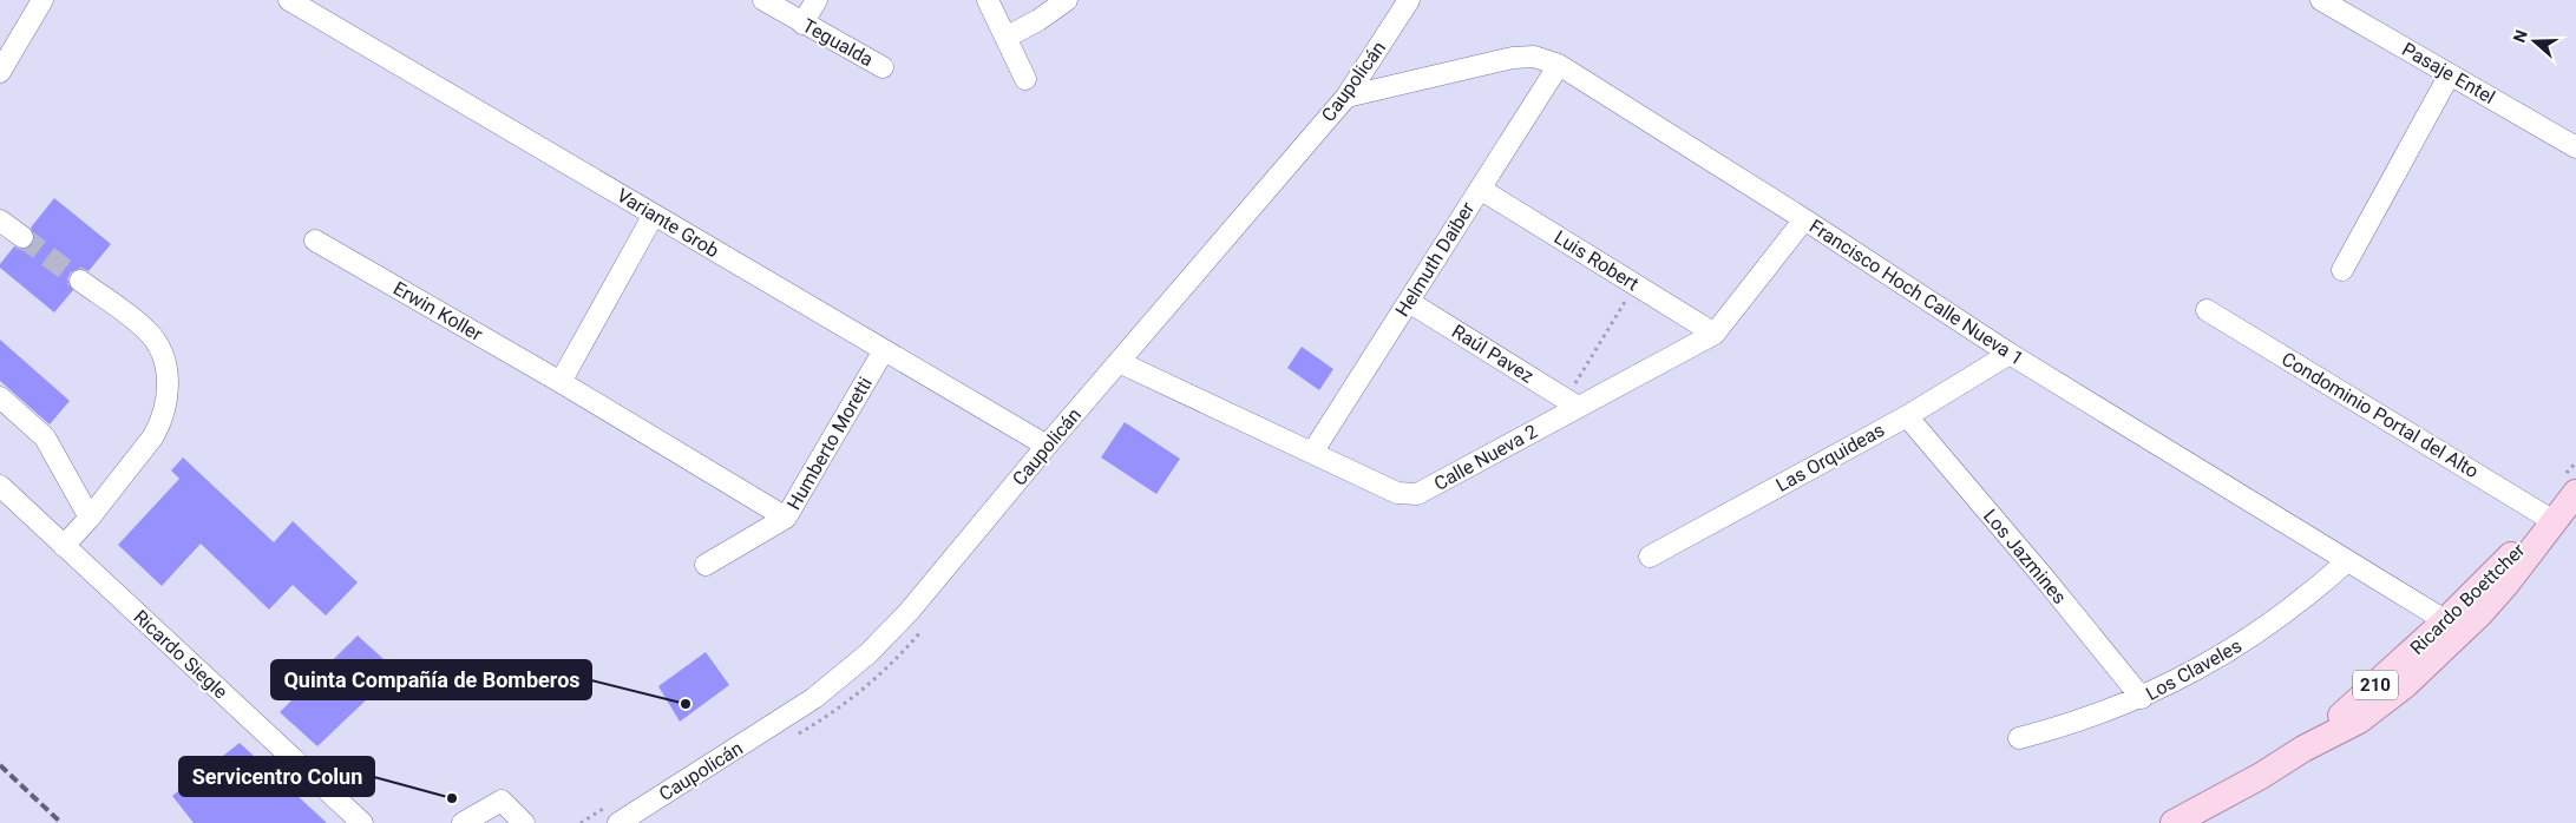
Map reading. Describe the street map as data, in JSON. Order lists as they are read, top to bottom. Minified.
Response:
{"streets":{"main road":["Ricardo Boettcher","210"],"street":["Tegualda","Pasaje Entel","Caupolicán","Variante Grob","Helmuth Daiber","Luis Robert","Francisco Hoch Calle Nueva 1","Erwin Koller","Raúl Pavez","Condominio Portal del Alto","Humberto Moretti","Calle Nueva 2","Las Orquideas","Los Jazmines","Ricardo Siegle","Los Claveles"]},"crossings":[["Caupolicán","Variante Grob"],["Caupolicán","Francisco Hoch Calle Nueva 1"],["Caupolicán","Calle Nueva 2"],["Variante Grob","Humberto Moretti"],["Helmuth Daiber","Luis Robert"],["Helmuth Daiber","Francisco Hoch Calle Nueva 1"],["Helmuth Daiber","Raúl Pavez"],["Helmuth Daiber","Calle Nueva 2"],["Luis Robert","Calle Nueva 2"],["Francisco Hoch Calle Nueva 1","Calle Nueva 2"],["Francisco Hoch Calle Nueva 1","Las Orquideas"],["Francisco Hoch Calle Nueva 1","Ricardo Boettcher"],["Francisco Hoch Calle Nueva 1","Los Claveles"],["Erwin Koller","Humberto Moretti"],["Raúl Pavez","Calle Nueva 2"],["Condominio Portal del Alto","Ricardo Boettcher"],["Las Orquideas","Los Jazmines"],["Los Jazmines","Los Claveles"]],"places":["Quinta Compañía de Bomberos","Servicentro Colun"],"north":"left"}
